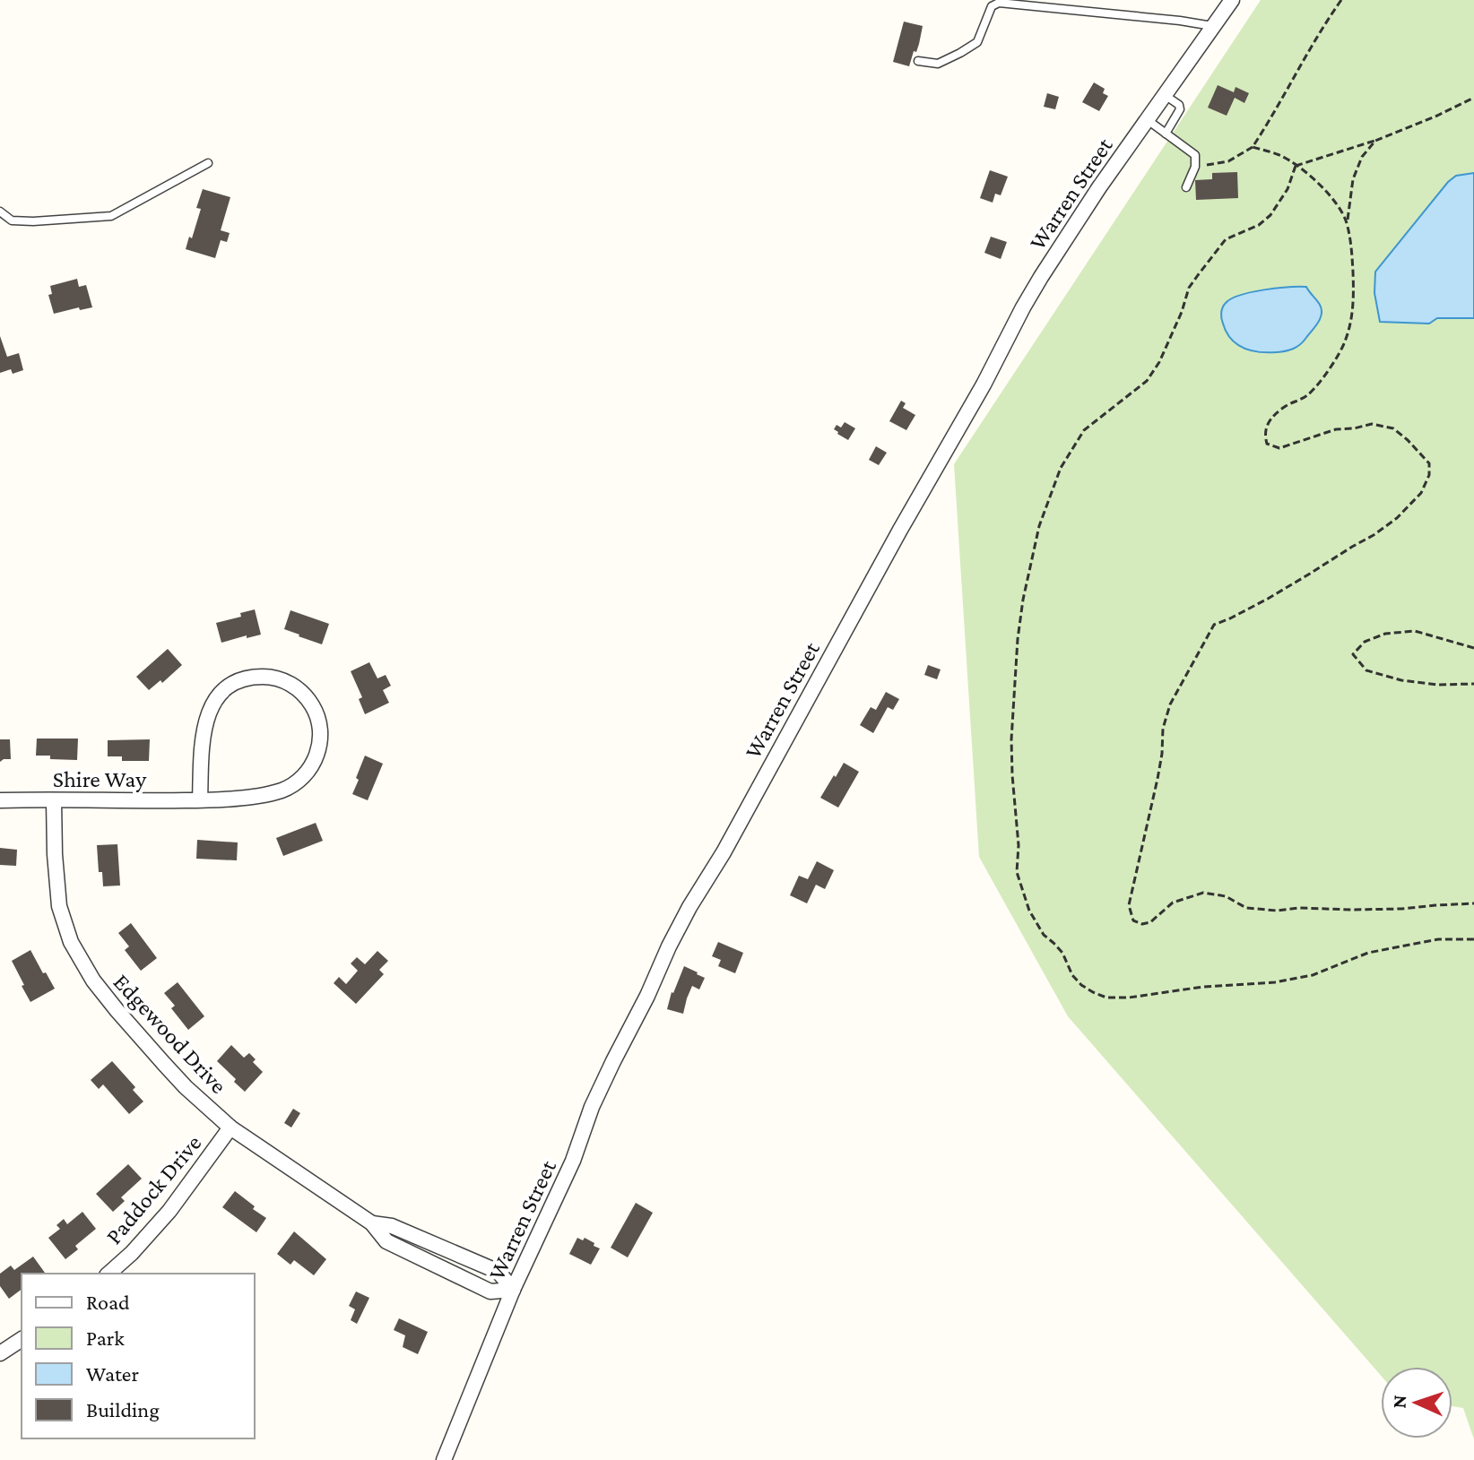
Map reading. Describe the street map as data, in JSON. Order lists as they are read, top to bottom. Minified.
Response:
{"streets":{"street":["Warren Street","Shire Way","Edgewood Drive","Paddock Drive"]},"crossings":[["Warren Street","Edgewood Drive"],["Shire Way","Edgewood Drive"],["Edgewood Drive","Paddock Drive"]],"legend":["Road","Park","Water","Building"],"north":"left"}
